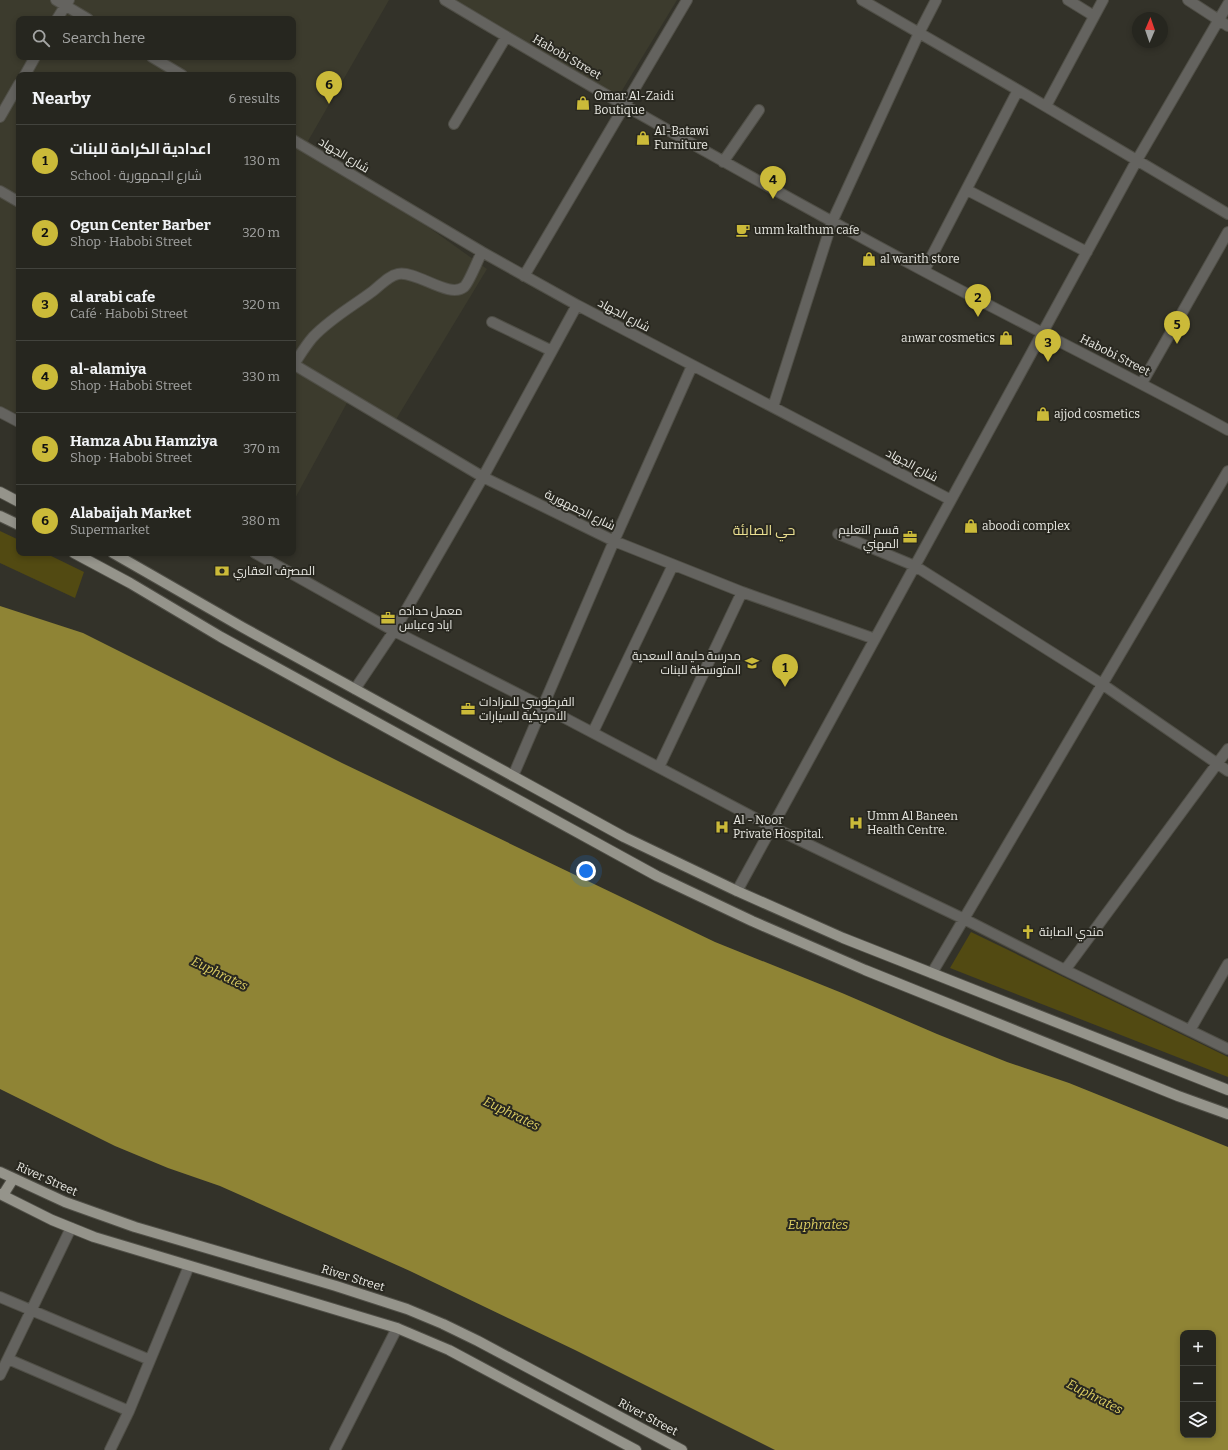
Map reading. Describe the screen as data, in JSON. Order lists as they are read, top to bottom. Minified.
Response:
{"streets":{"main road":["River Street"],"street":["Habobi Street","شارع الجهاد","شارع الجمهورية"]},"districts":["حي الصابئة"],"water":["Euphrates"],"places":{"shop":["Omar Al-Zaidi Boutique","Al-Batawi Furniture","al warith store","anwar cosmetics","ajjod cosmetics","aboodi complex"],"cafe":["umm kalthum cafe"],"office":["قسم التعليم المهني","معمل حداده اياد وعباس","الفرطوسي للمزادات الامريكية للسيارات"],"bank":["المصرف العقاري"],"school or university":["مدرسة حليمة السعدية المتوسطة للبنات"],"hospital":["Umm Al Baneen Health Centre.","Al - Noor Private Hospital."],"church":["مندي الصابئة"]},"north":"top","page":{"search":"Search here","pins":["6","4","2","5","3","1"],"heading":["Nearby","6 results"],"list":[{"mark":"1","name":"اعدادية الكرامة للبنات","note":"School · شارع الجمهورية","value":"130 m"},{"mark":"2","name":"Ogun Center Barber","note":"Shop · Habobi Street","value":"320 m"},{"mark":"3","name":"al arabi cafe","note":"Café · Habobi Street","value":"320 m"},{"mark":"4","name":"al-alamiya","note":"Shop · Habobi Street","value":"330 m"},{"mark":"5","name":"Hamza Abu Hamziya","note":"Shop · Habobi Street","value":"370 m"},{"mark":"6","name":"Alabaijah Market","note":"Supermarket","value":"380 m"}],"map_buttons":["+","−"]}}
